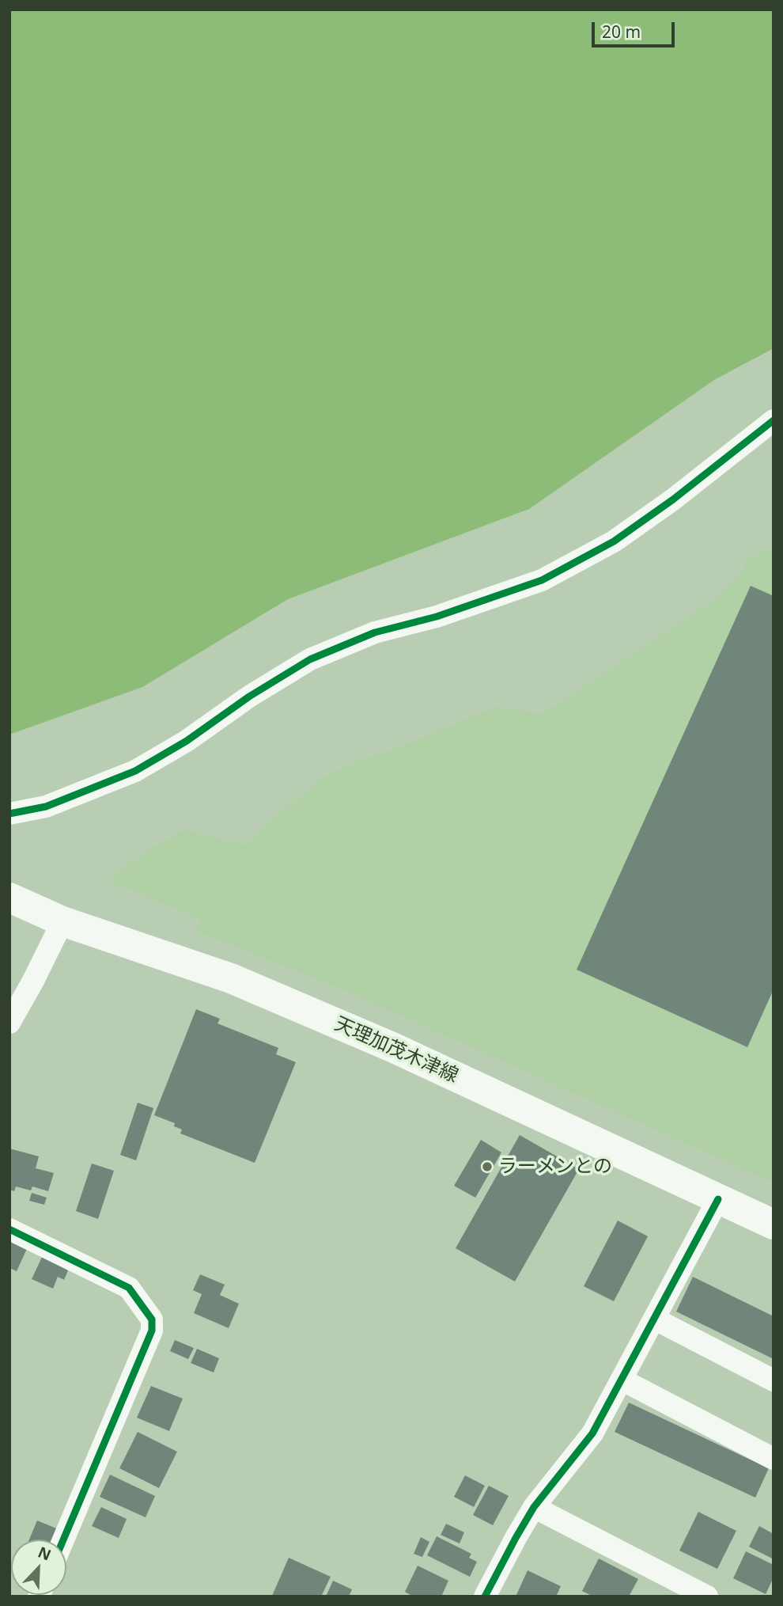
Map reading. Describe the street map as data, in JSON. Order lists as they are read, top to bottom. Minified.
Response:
{"streets":{"main road":["天理加茂木津線"]},"places":["ラーメンとの"],"scale_bar":"20 m","north":"top right"}
